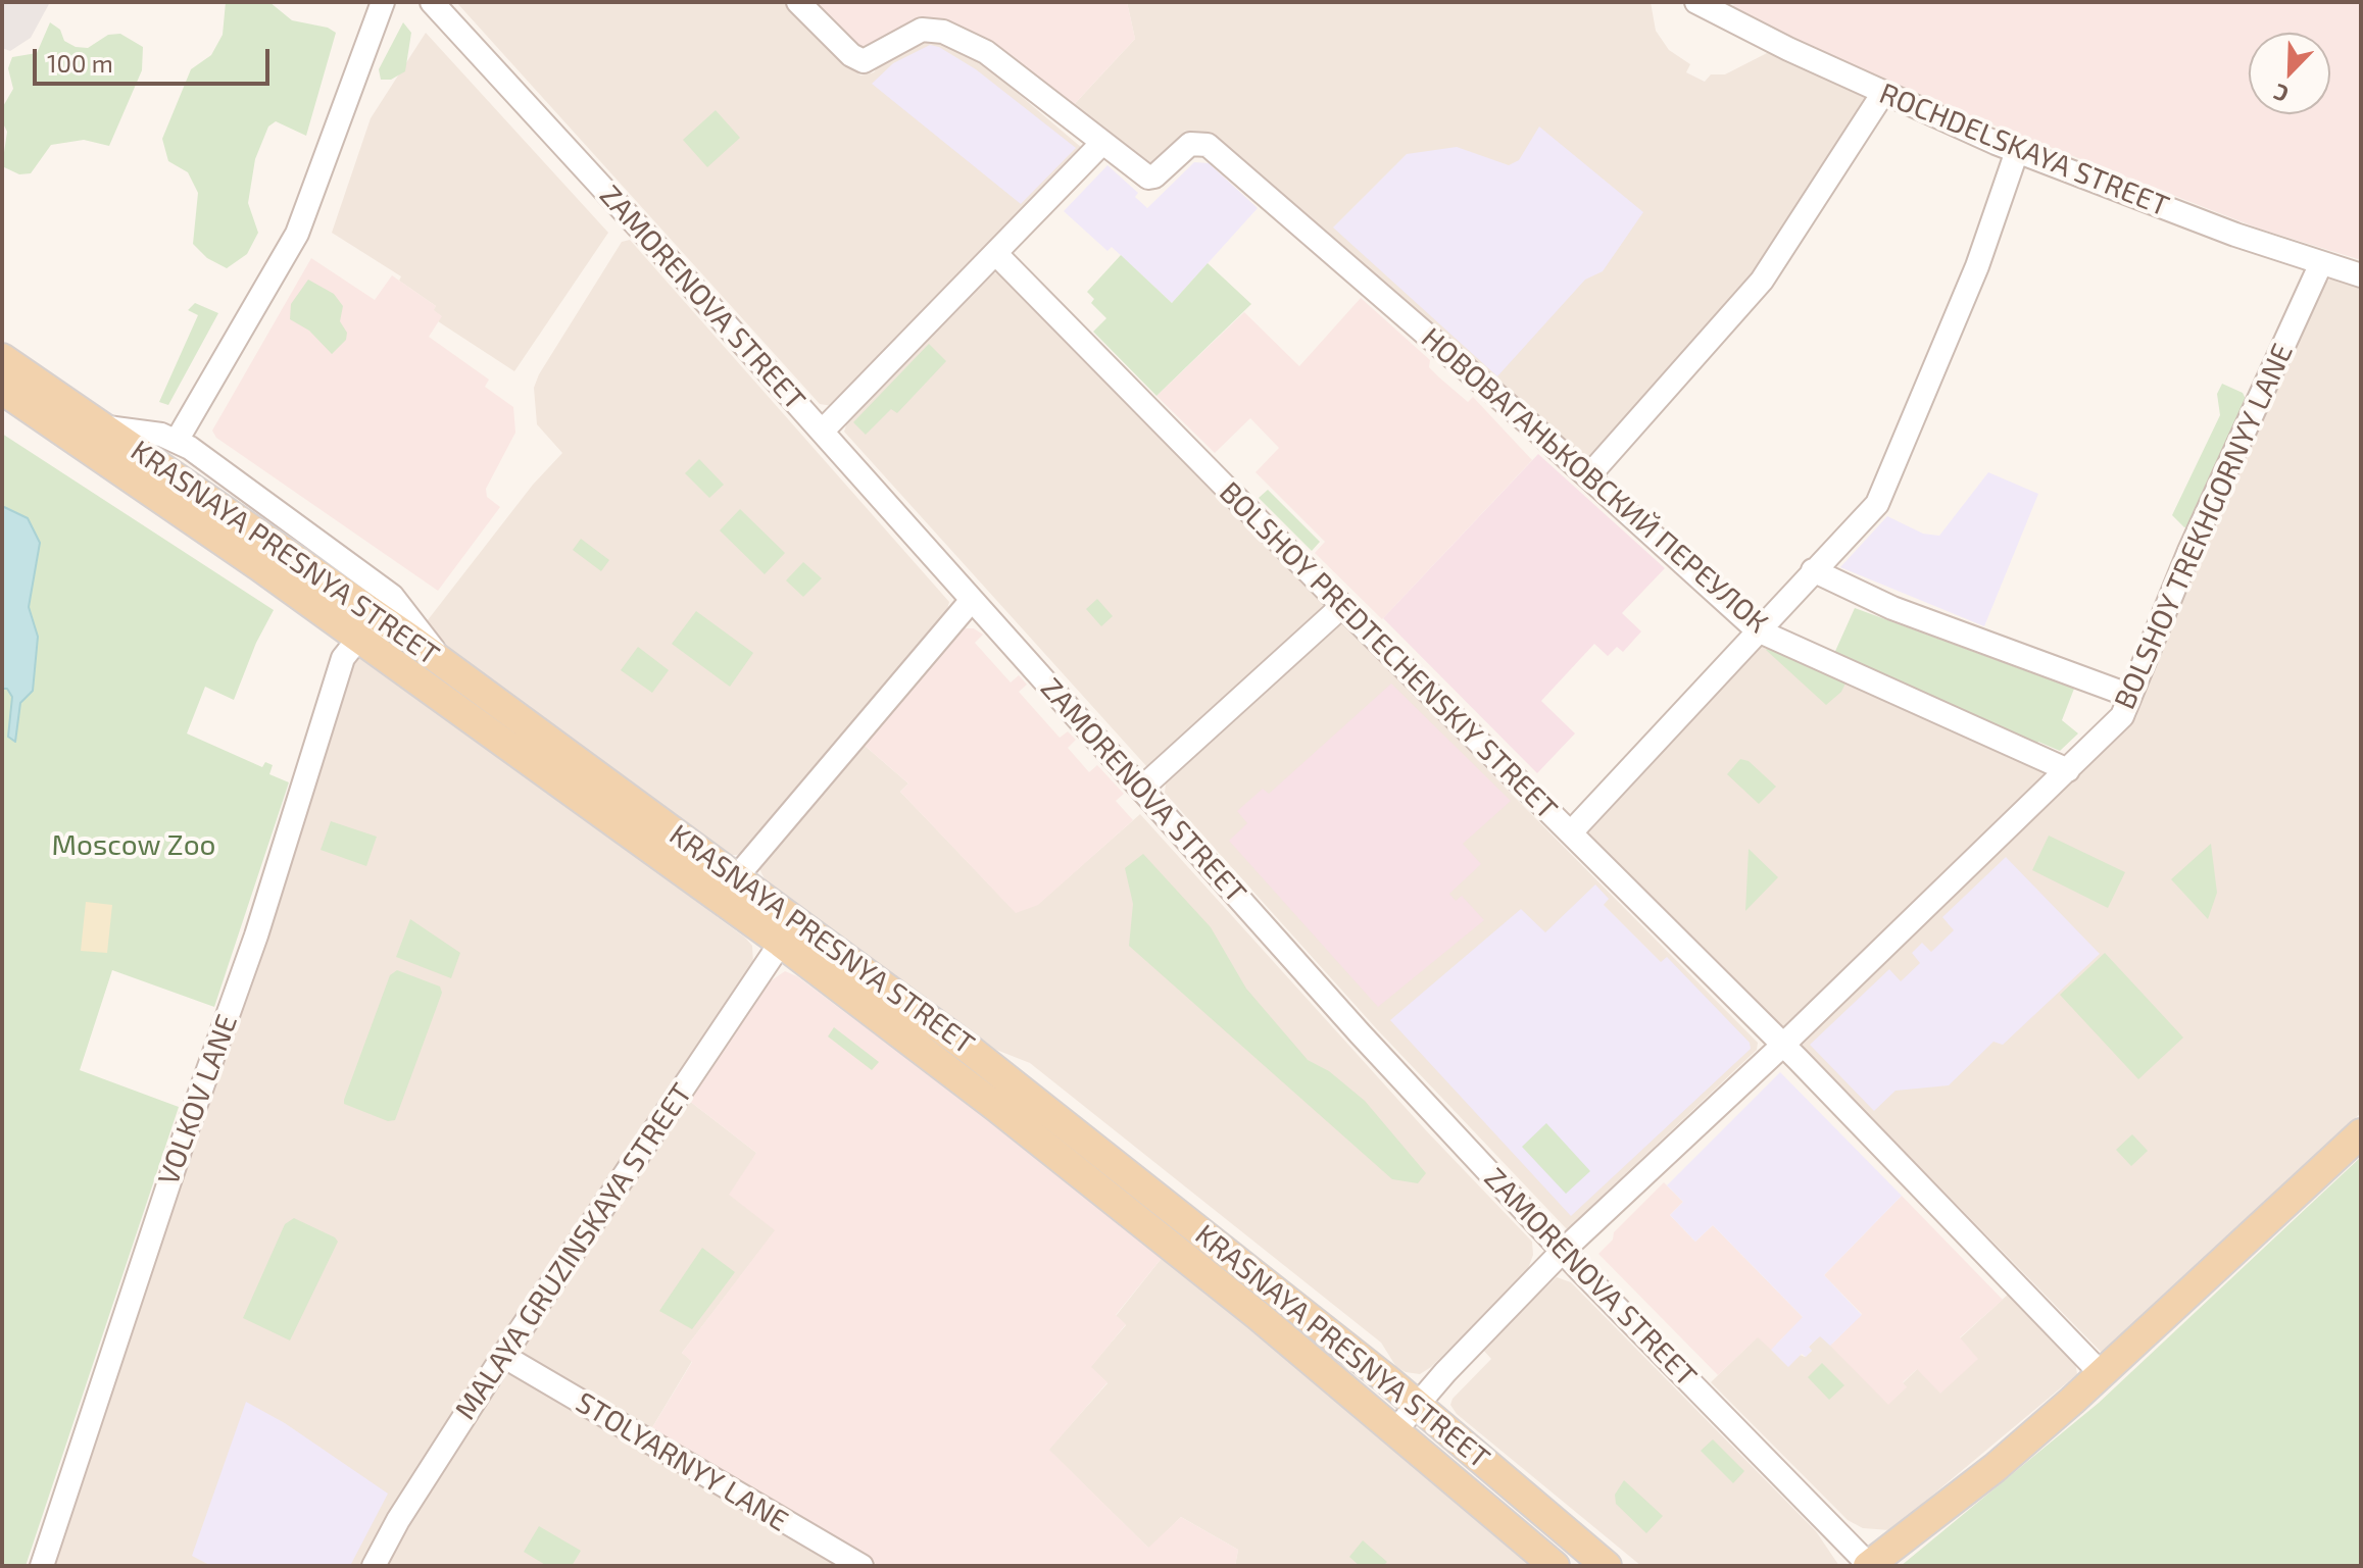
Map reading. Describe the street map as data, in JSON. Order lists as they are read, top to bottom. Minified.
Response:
{"streets":{"main road":["KRASNAYA PRESNYA STREET"],"street":["ROCHDELSKAYA STREET","ZAMORENOVA STREET","НОВОВАГАНЬКОВСКИЙ ПЕРЕУЛОК","BOLSHOY TREKHGORNYY LANE","BOLSHOY PREDTECHENSKIY STREET","VOLKOV LANE","MALAYA GRUZINSKAYA STREET","STOLYARNYY LANE"]},"crossings":[["ROCHDELSKAYA STREET","BOLSHOY TREKHGORNYY LANE"],["ZAMORENOVA STREET","BOLSHOY TREKHGORNYY LANE"],["НОВОВАГАНЬКОВСКИЙ ПЕРЕУЛОК","BOLSHOY TREKHGORNYY LANE"],["BOLSHOY TREKHGORNYY LANE","KRASNAYA PRESNYA STREET"],["BOLSHOY TREKHGORNYY LANE","BOLSHOY PREDTECHENSKIY STREET"],["KRASNAYA PRESNYA STREET","VOLKOV LANE"],["KRASNAYA PRESNYA STREET","MALAYA GRUZINSKAYA STREET"],["MALAYA GRUZINSKAYA STREET","STOLYARNYY LANE"]],"parks":["Moscow Zoo"],"scale_bar":"100 m","north":"bottom left"}
